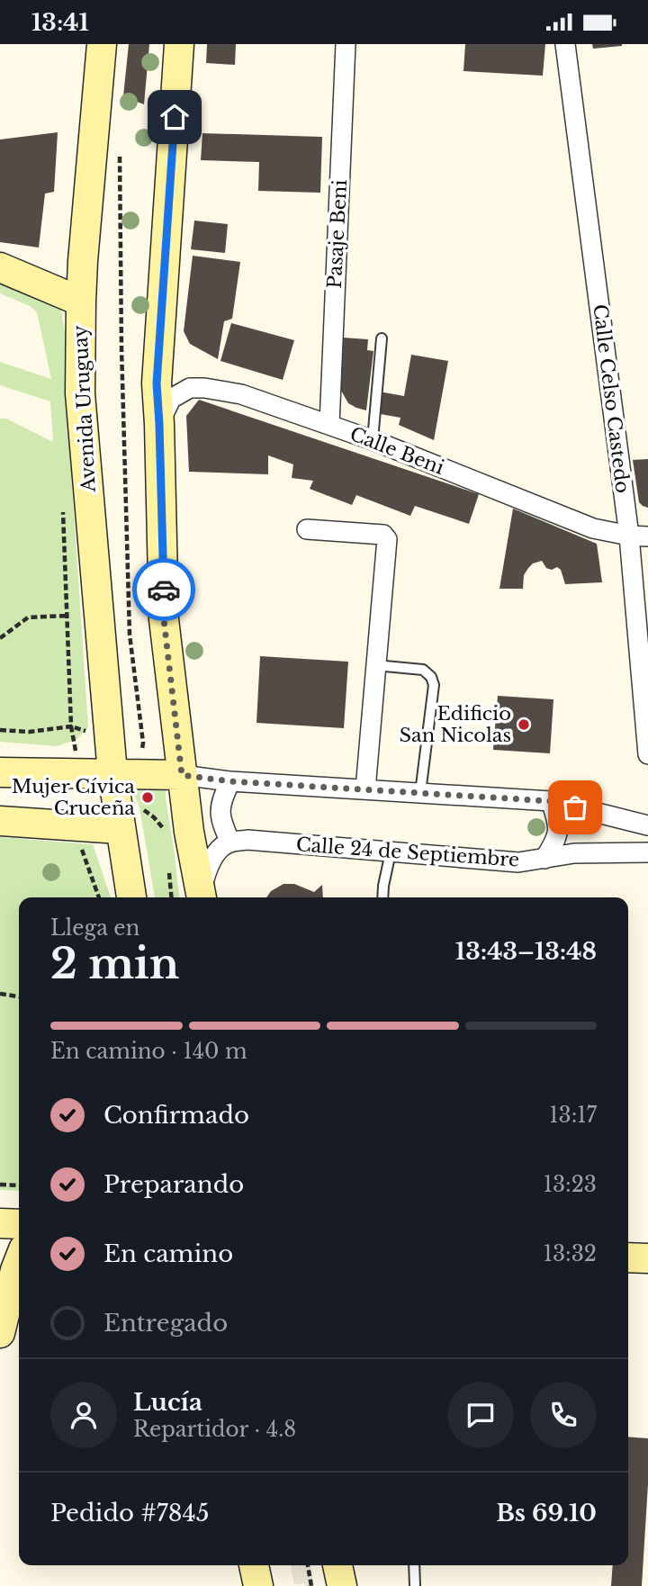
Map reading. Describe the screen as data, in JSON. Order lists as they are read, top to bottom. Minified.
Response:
{"streets":{"main road":["Avenida Uruguay"],"street":["Pasaje Beni","Calle Celso Castedo","Calle Beni","Calle 24 de Septiembre"]},"crossings":[["Pasaje Beni","Calle Beni"],["Calle Celso Castedo","Calle Beni"]],"places":["Edificio San Nicolas","Mujer Cívica Cruceña"],"page":{"status":"13:41","heading":["2 min","Llega en","13:43–13:48"],"panel":["Lucía","Repartidor · 4.8","Pedido #7845","Bs 69.10"],"bar":"En camino · 140 m","list":[["Confirmado","13:17"],["Preparando","13:23"],["En camino","13:32"],"Entregado"]}}
